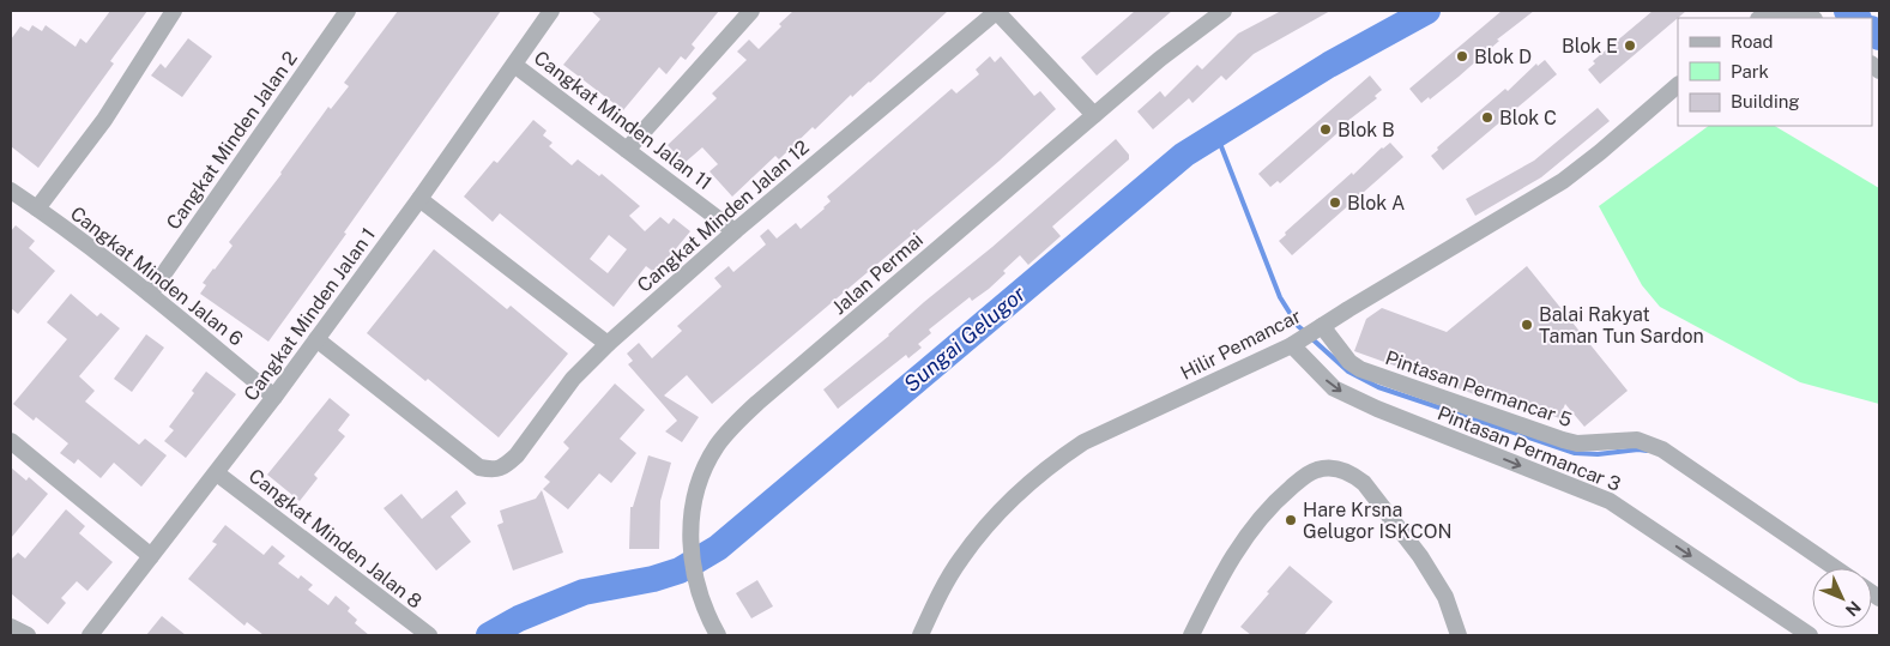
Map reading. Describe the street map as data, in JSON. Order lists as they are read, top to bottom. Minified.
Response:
{"streets":{"street":["Cangkat Minden Jalan 11","Cangkat Minden Jalan 2","Cangkat Minden Jalan 12","Jalan Permai","Cangkat Minden Jalan 6","Cangkat Minden Jalan 1","Hilir Pemancar","Pintasan Permancar 5","Pintasan Permancar 3","Cangkat Minden Jalan 8"]},"crossings":[["Cangkat Minden Jalan 11","Cangkat Minden Jalan 12"],["Cangkat Minden Jalan 11","Cangkat Minden Jalan 1"],["Cangkat Minden Jalan 2","Cangkat Minden Jalan 6"],["Cangkat Minden Jalan 12","Cangkat Minden Jalan 1"],["Cangkat Minden Jalan 6","Cangkat Minden Jalan 1"],["Cangkat Minden Jalan 1","Cangkat Minden Jalan 8"],["Hilir Pemancar","Pintasan Permancar 5"],["Hilir Pemancar","Pintasan Permancar 3"],["Pintasan Permancar 5","Pintasan Permancar 3"]],"one_way":["Pintasan Permancar 3"],"water":["Sungai Gelugor"],"places":["Blok E","Blok D","Blok C","Blok B","Blok A","Balai Rakyat Taman Tun Sardon","Hare Krsna Gelugor ISKCON"],"legend":["Road","Park","Building"],"north":"bottom right"}
